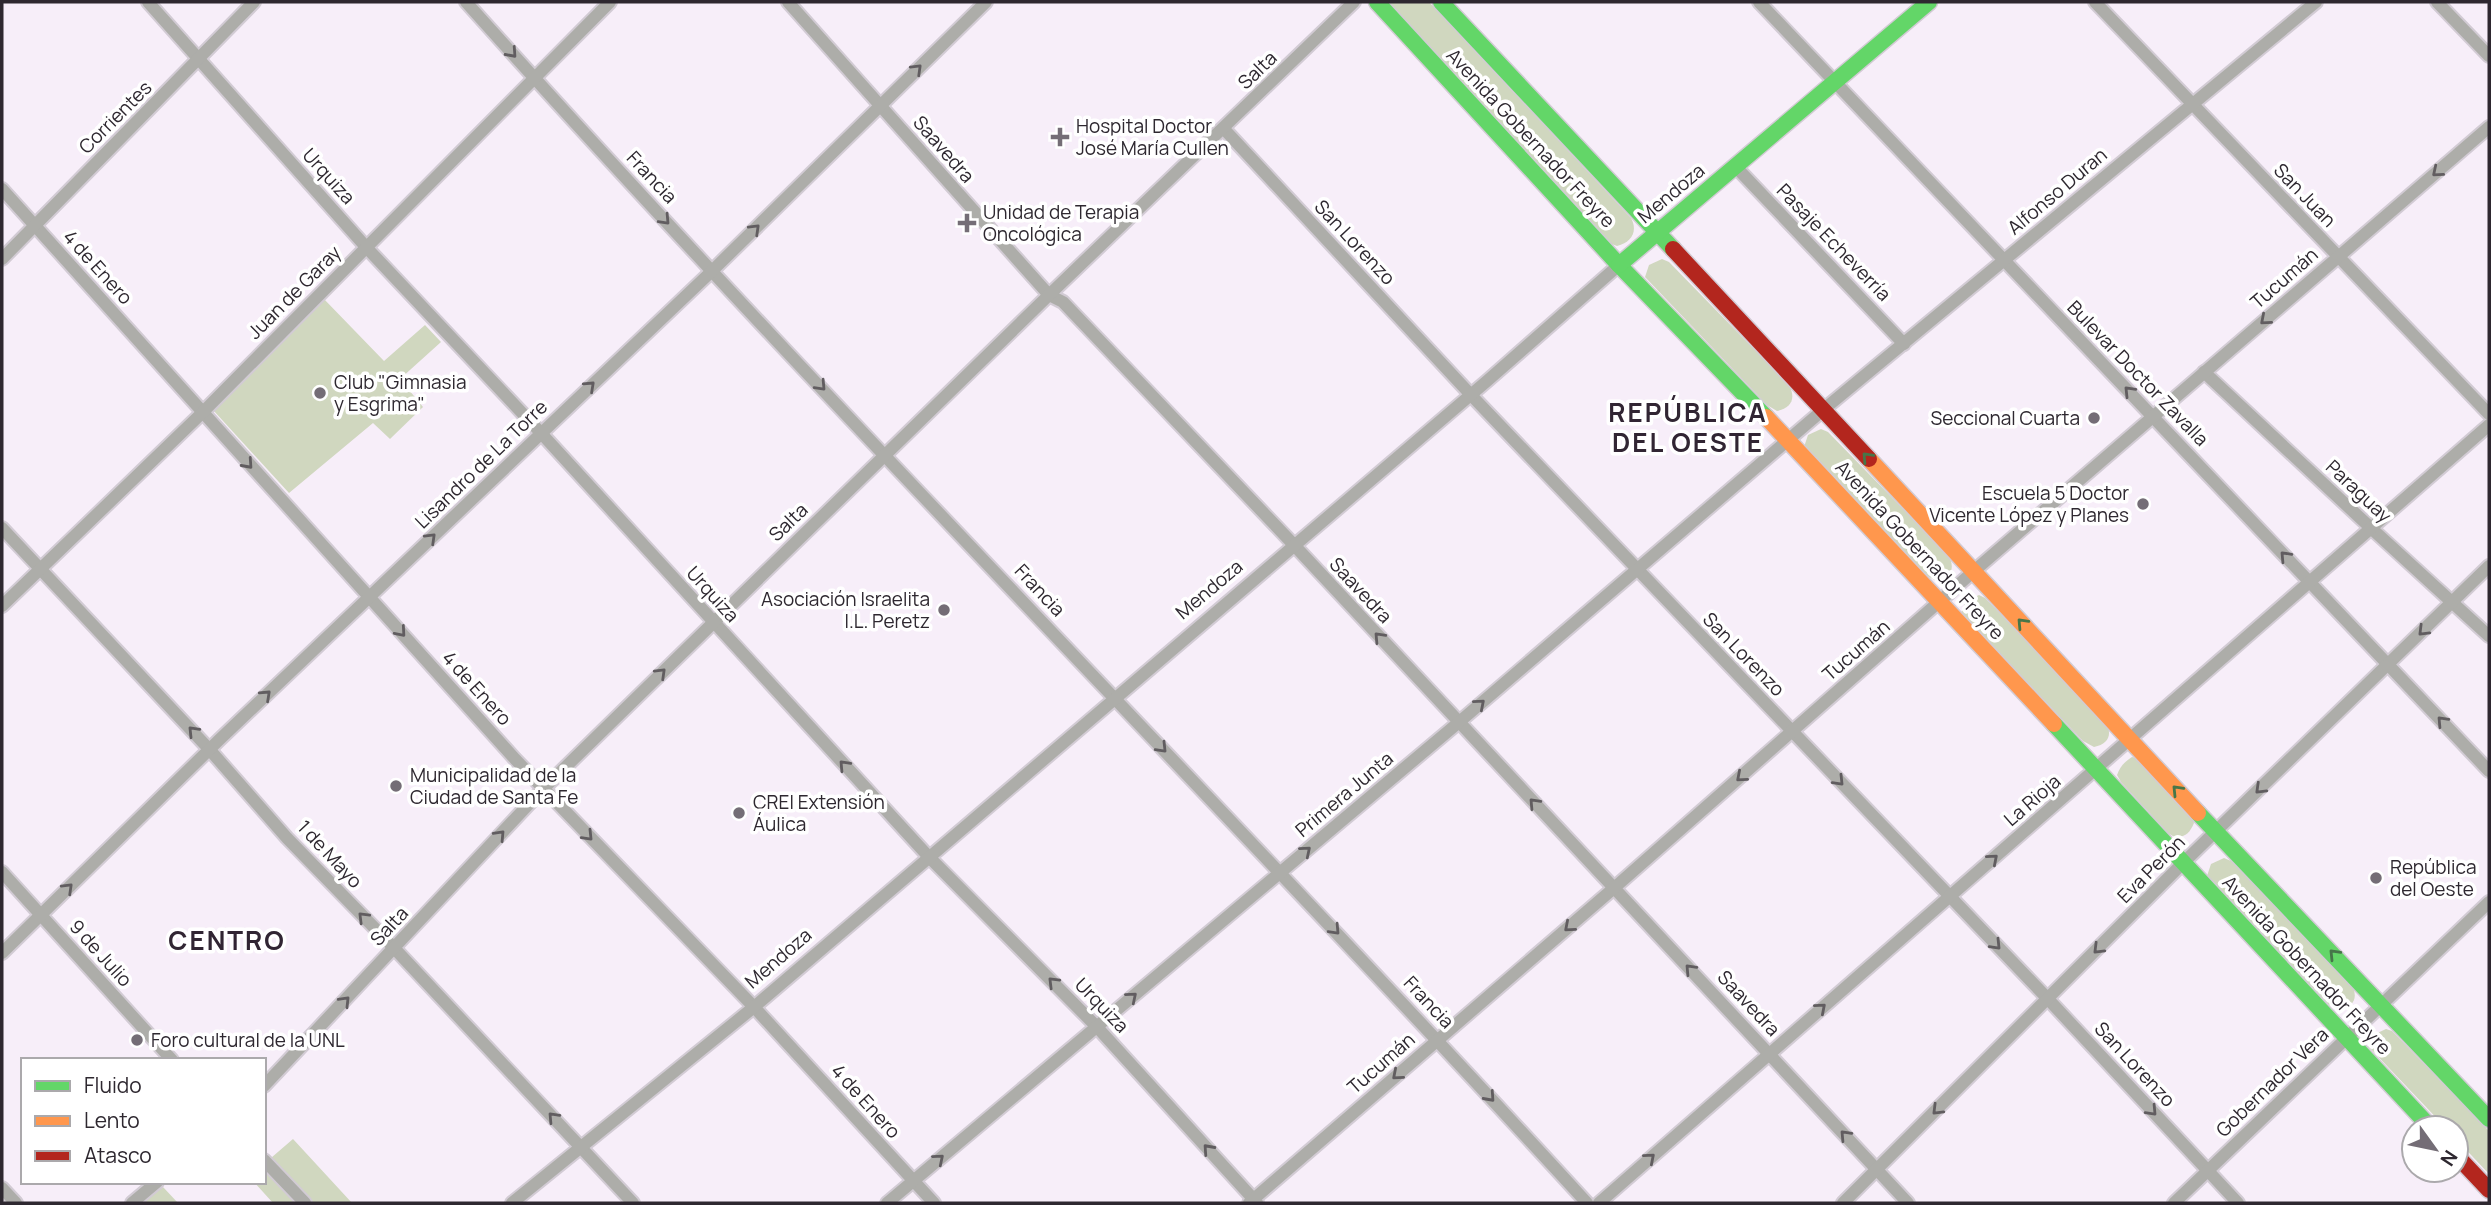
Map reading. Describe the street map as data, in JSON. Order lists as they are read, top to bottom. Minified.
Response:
{"streets":{"main road":["Avenida Gobernador Freyre","Mendoza"],"street":["Salta","Corrientes","Saavedra","Urquiza","Francia","Alfonso Duran","San Juan","San Lorenzo","Pasaje Echeverría","4 de Enero","Tucumán","Juan de Garay","Bulevar Doctor Zavalla","Lisandro de La Torre","Paraguay","Primera Junta","La Rioja","1 de Mayo","Eva Perón","9 de Julio","Gobernador Vera"]},"crossings":[["Salta","Saavedra"],["Salta","Urquiza"],["Salta","Francia"],["Salta","San Lorenzo"],["Salta","4 de Enero"],["Salta","1 de Mayo"],["Corrientes","Urquiza"],["Corrientes","4 de Enero"],["Avenida Gobernador Freyre","Alfonso Duran"],["Avenida Gobernador Freyre","Mendoza"],["Avenida Gobernador Freyre","Tucumán"],["Avenida Gobernador Freyre","Primera Junta"],["Avenida Gobernador Freyre","La Rioja"],["Avenida Gobernador Freyre","Eva Perón"],["Avenida Gobernador Freyre","Gobernador Vera"],["Saavedra","Mendoza"],["Saavedra","Tucumán"],["Saavedra","Lisandro de La Torre"],["Saavedra","Primera Junta"],["Saavedra","La Rioja"],["Saavedra","Eva Perón"],["Urquiza","Mendoza"],["Urquiza","Tucumán"],["Urquiza","Juan de Garay"],["Urquiza","Lisandro de La Torre"],["Urquiza","Primera Junta"],["Francia","Mendoza"],["Francia","Tucumán"],["Francia","Juan de Garay"],["Francia","Lisandro de La Torre"],["Francia","Primera Junta"],["Alfonso Duran","San Juan"],["Alfonso Duran","Pasaje Echeverría"],["Alfonso Duran","Bulevar Doctor Zavalla"],["Alfonso Duran","Primera Junta"],["Mendoza","San Lorenzo"],["Mendoza","Pasaje Echeverría"],["Mendoza","4 de Enero"],["Mendoza","Bulevar Doctor Zavalla"],["Mendoza","1 de Mayo"],["San Juan","Tucumán"],["San Lorenzo","Tucumán"],["San Lorenzo","Primera Junta"],["San Lorenzo","La Rioja"],["San Lorenzo","Eva Perón"],["San Lorenzo","Gobernador Vera"],["4 de Enero","Juan de Garay"],["4 de Enero","Lisandro de La Torre"],["4 de Enero","Primera Junta"],["Tucumán","Bulevar Doctor Zavalla"],["Tucumán","Paraguay"],["Juan de Garay","1 de Mayo"],["Bulevar Doctor Zavalla","La Rioja"],["Bulevar Doctor Zavalla","Eva Perón"],["Lisandro de La Torre","1 de Mayo"],["Lisandro de La Torre","9 de Julio"],["Paraguay","La Rioja"],["Paraguay","Eva Perón"]],"one_way":["Salta","Saavedra","Urquiza","Francia","San Lorenzo","4 de Enero","Tucumán","Bulevar Doctor Zavalla","Lisandro de La Torre","Primera Junta","La Rioja","1 de Mayo","Eva Perón"],"districts":["REPÚBLICA DEL OESTE","CENTRO"],"places":{"health":["Hospital Doctor José María Cullen","Unidad de Terapia Oncológica"],"other":["Club \"Gimnasia y Esgrima\"","Seccional Cuarta","Escuela 5 Doctor Vicente López y Planes","Asociación Israelita I.L. Peretz","Municipalidad de la Ciudad de Santa Fe","CREI Extensión Áulica","República del Oeste","Foro cultural de la UNL"]},"legend":["Fluido","Lento","Atasco"],"north":"bottom right"}
